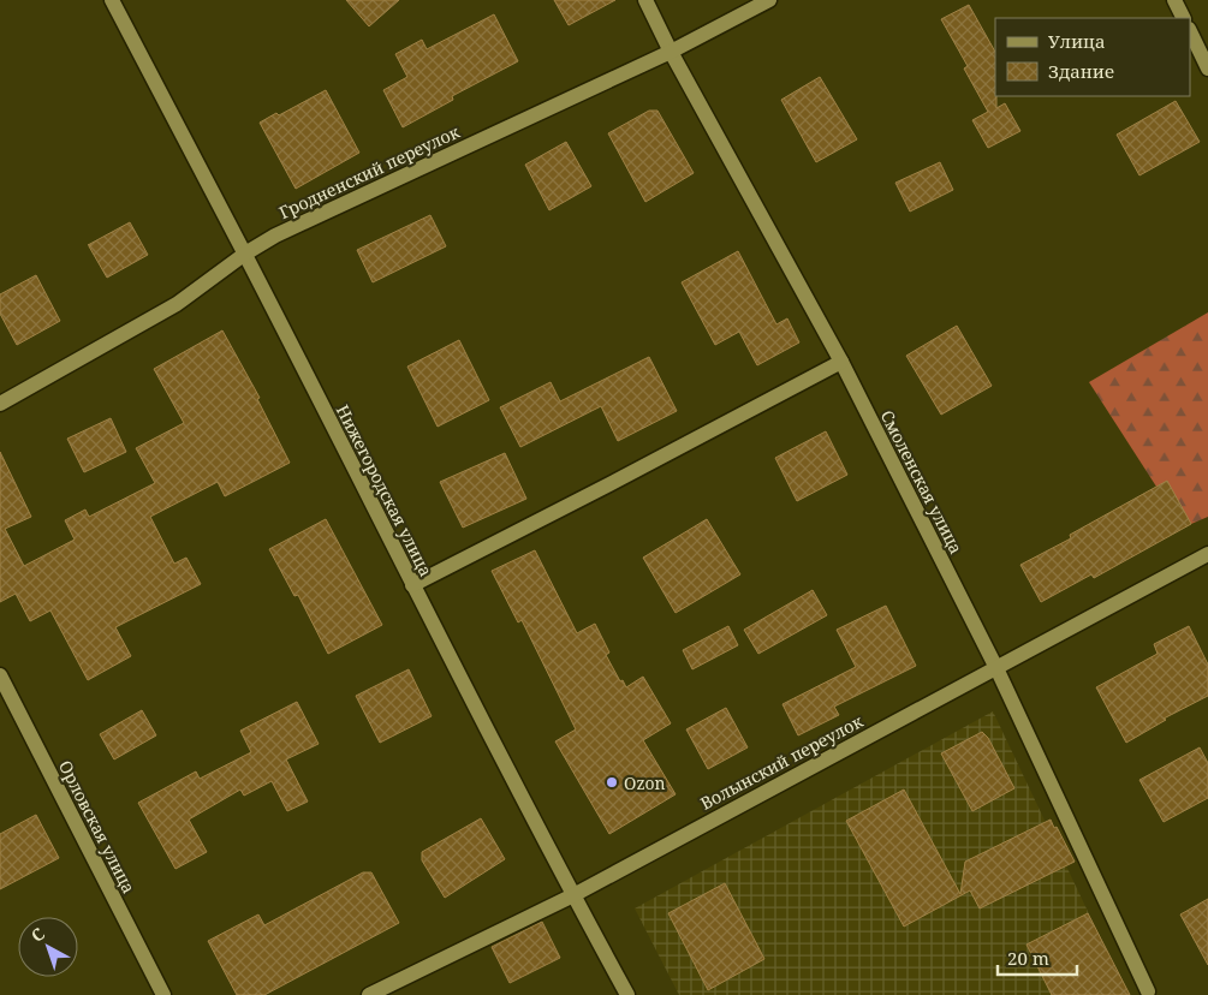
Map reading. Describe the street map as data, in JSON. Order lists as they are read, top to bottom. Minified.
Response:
{"streets":{"street":["Гродненский переулок","Смоленская улица","Нижегородская улица","Волынский переулок","Орловская улица"]},"crossings":[["Гродненский переулок","Смоленская улица"],["Гродненский переулок","Нижегородская улица"],["Смоленская улица","Волынский переулок"],["Нижегородская улица","Волынский переулок"]],"places":["Ozon"],"legend":["Улица","Здание"],"scale_bar":"20 m","north":"top left"}
